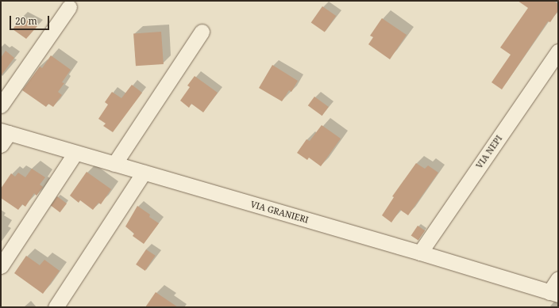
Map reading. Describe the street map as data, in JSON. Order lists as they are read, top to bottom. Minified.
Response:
{"streets":{"street":["VIA NEPI","VIA GRANIERI"]},"crossings":[["VIA NEPI","VIA GRANIERI"]],"scale_bar":"20 m"}
